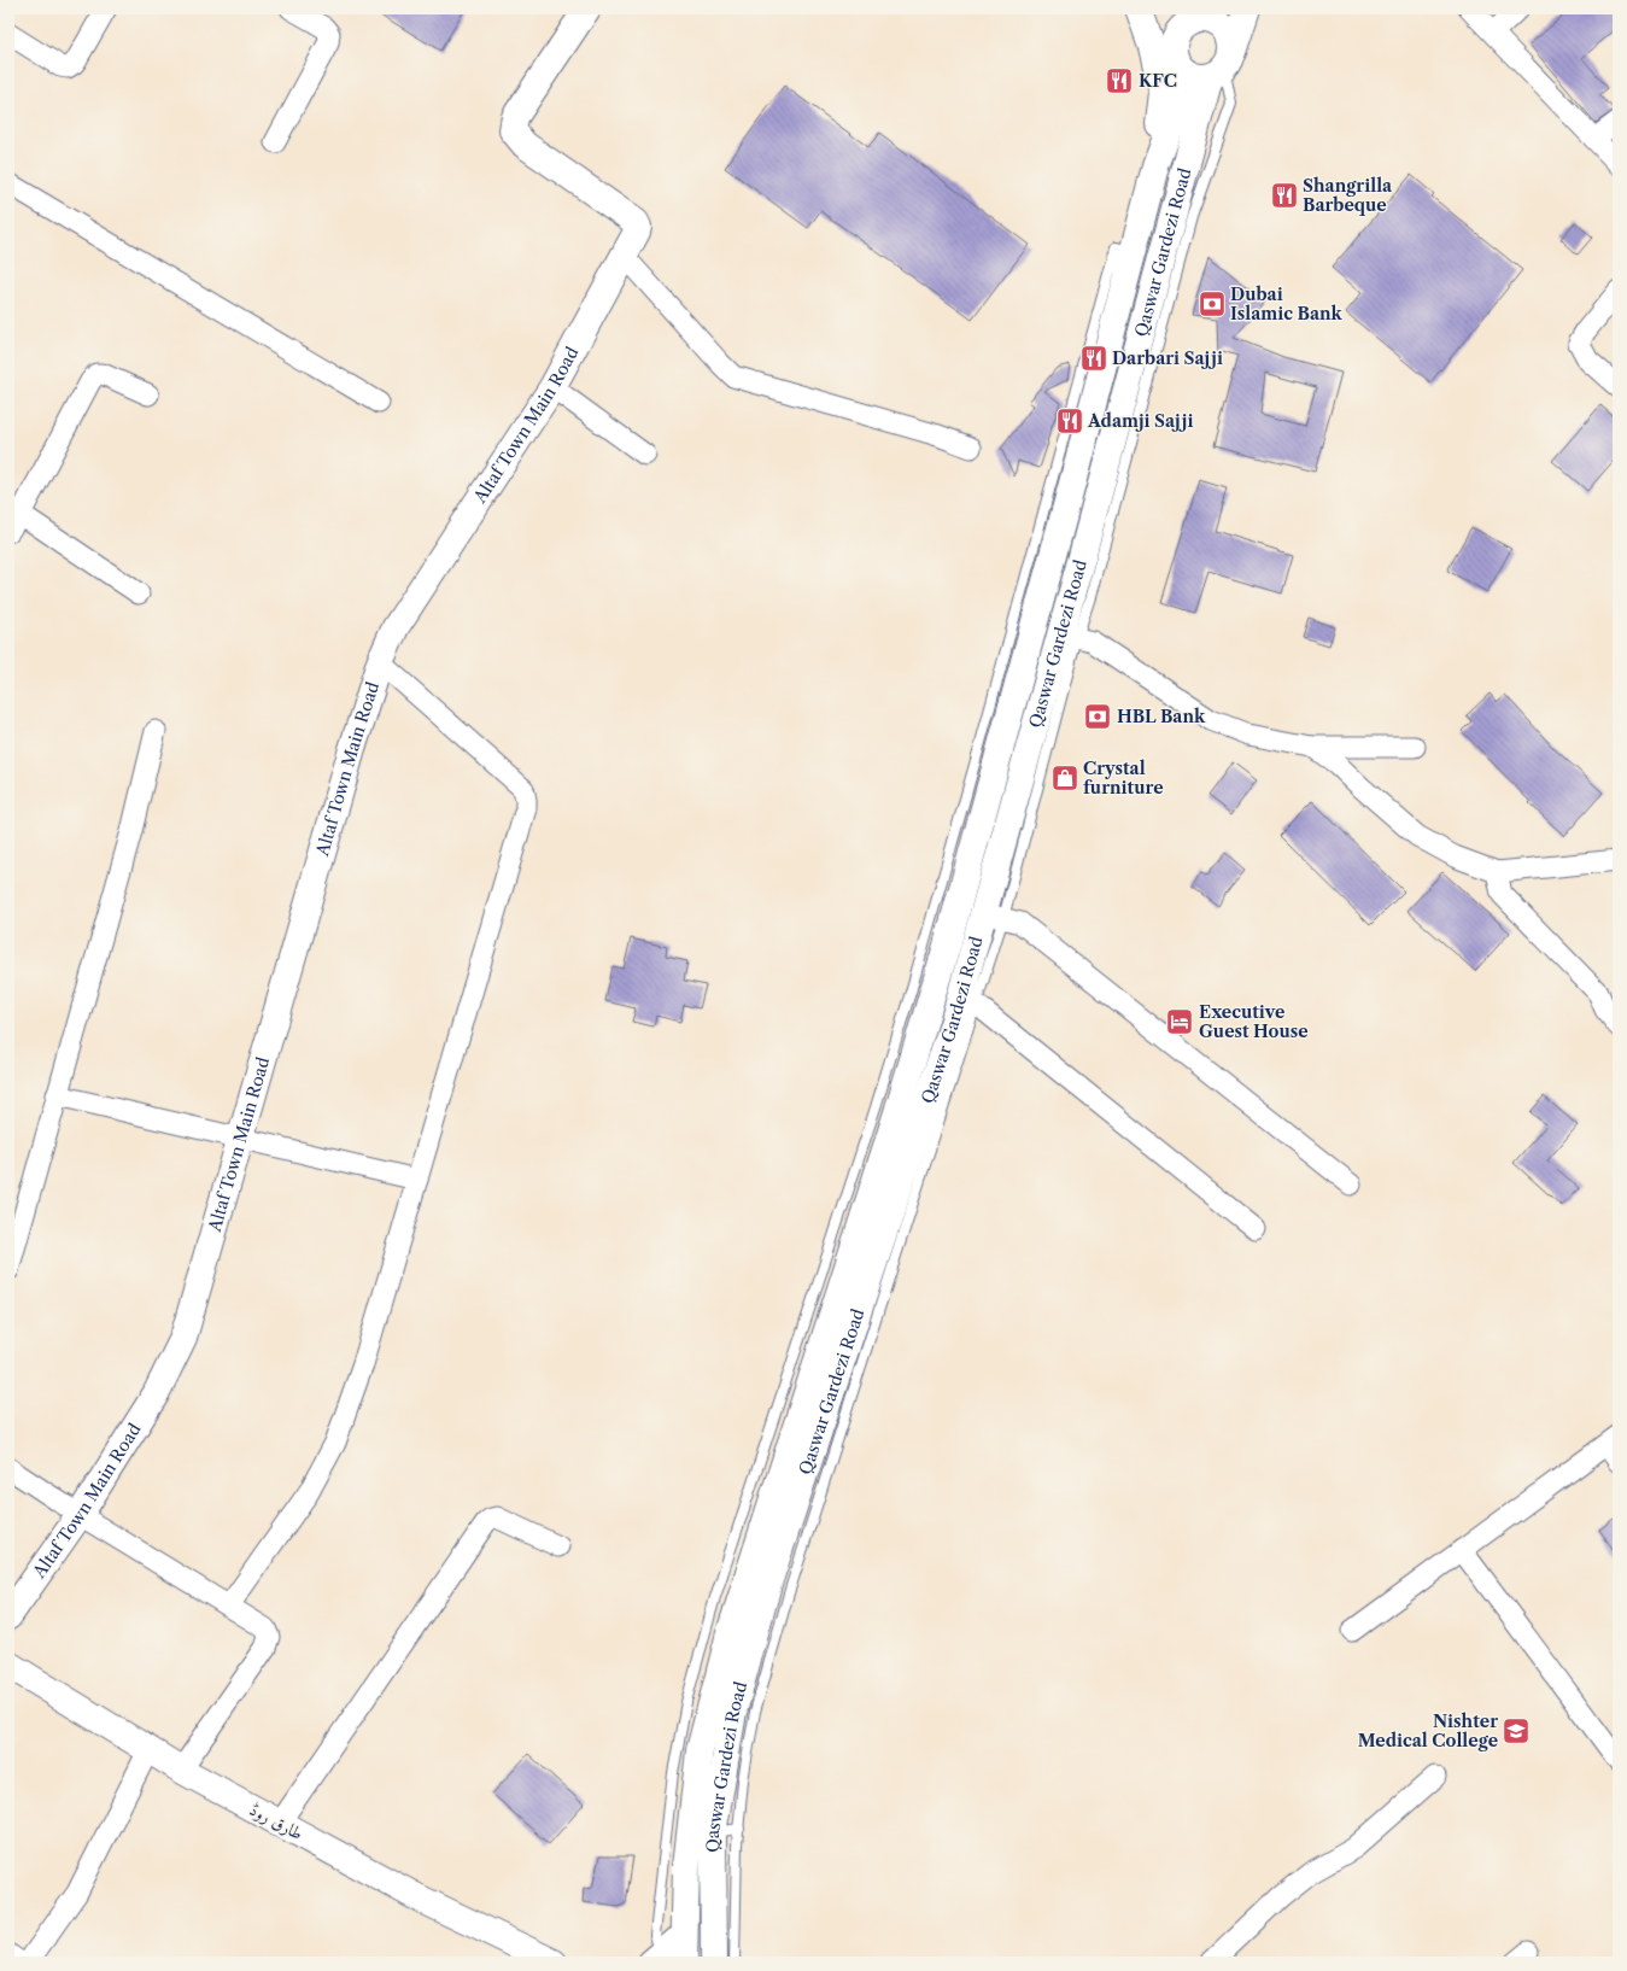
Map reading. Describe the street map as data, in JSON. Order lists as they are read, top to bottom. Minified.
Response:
{"streets":{"main road":["Qaswar Gardezi Road","Altaf Town Main Road","طارق روڈ"]},"places":{"restaurant":["KFC","Shangrilla Barbeque","Darbari Sajji","Adamji Sajji"],"bank":["Dubai Islamic Bank","HBL Bank"],"shop":["Crystal furniture"],"hotel":["Executive Guest House"],"school or university":["Nishter Medical College"]}}
